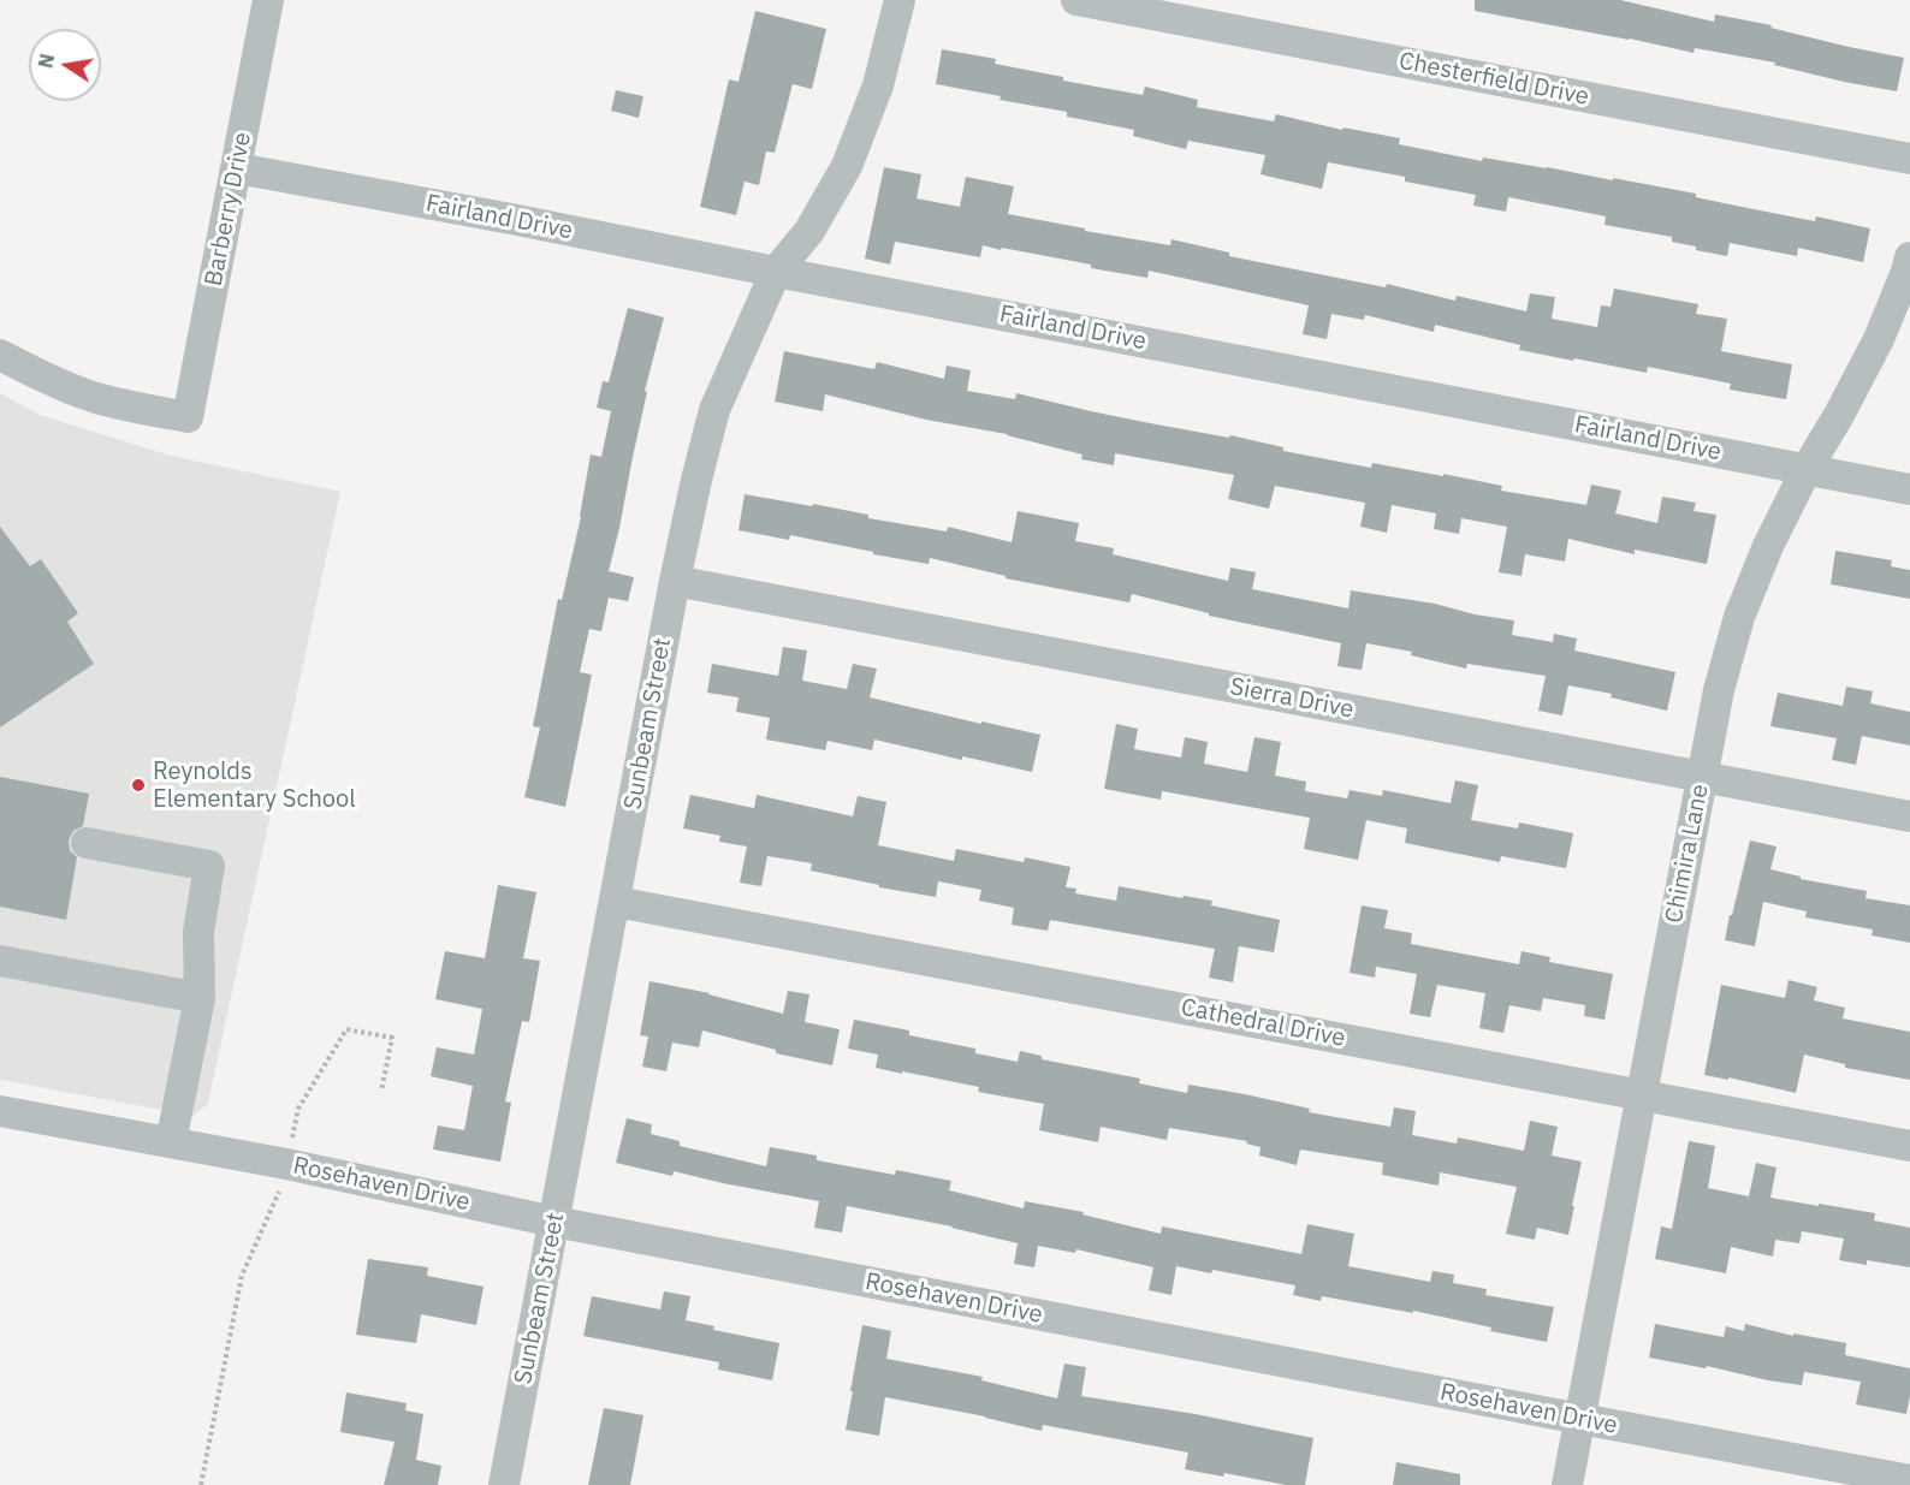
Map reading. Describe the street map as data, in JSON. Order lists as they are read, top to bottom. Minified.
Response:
{"streets":{"street":["Chesterfield Drive","Barberry Drive","Fairland Drive","Sierra Drive","Sunbeam Street","Chimira Lane","Cathedral Drive","Rosehaven Drive"]},"crossings":[["Barberry Drive","Fairland Drive"],["Fairland Drive","Sunbeam Street"],["Fairland Drive","Chimira Lane"],["Sierra Drive","Sunbeam Street"],["Sierra Drive","Chimira Lane"],["Sunbeam Street","Cathedral Drive"],["Sunbeam Street","Rosehaven Drive"],["Chimira Lane","Cathedral Drive"],["Chimira Lane","Rosehaven Drive"]],"places":["Reynolds Elementary School"],"north":"left"}
